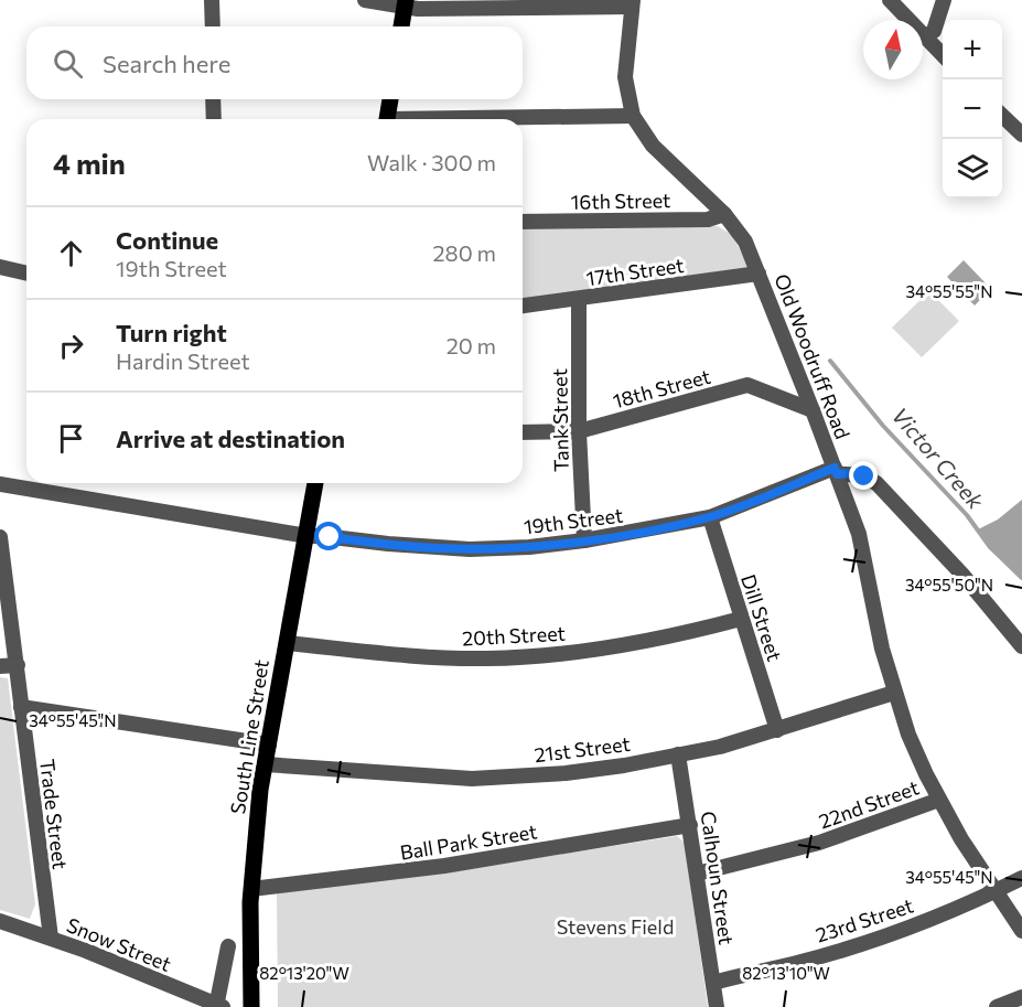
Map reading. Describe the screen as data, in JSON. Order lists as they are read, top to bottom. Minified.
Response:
{"streets":{"main road":["South Line Street"],"street":["16th Street","17th Street","Old Woodruff Road","18th Street","Tank Street","19th Street","Dill Street","20th Street","21st Street","22nd Street","Trade Street","Ball Park Street","Calhoun Street","23rd Street","Snow Street"]},"crossings":[["16th Street","Old Woodruff Road"],["17th Street","Old Woodruff Road"],["17th Street","Tank Street"],["Old Woodruff Road","18th Street"],["Old Woodruff Road","19th Street"],["Old Woodruff Road","21st Street"],["Old Woodruff Road","22nd Street"],["Old Woodruff Road","23rd Street"],["18th Street","Tank Street"],["Tank Street","19th Street"],["19th Street","Dill Street"],["19th Street","South Line Street"],["Dill Street","20th Street"],["Dill Street","21st Street"],["20th Street","South Line Street"],["South Line Street","21st Street"],["South Line Street","Ball Park Street"],["21st Street","Calhoun Street"],["22nd Street","Calhoun Street"],["Trade Street","Snow Street"],["Ball Park Street","Calhoun Street"],["Calhoun Street","23rd Street"]],"water":["Victor Creek"],"parks":["Stevens Field"],"north":"top","page":{"map_buttons":["+","−"],"search":"Search here","heading":["4 min","Walk · 300 m"],"list":[["Continue","19th Street","280 m"],["Turn right","Hardin Street","20 m"],"Arrive at destination"]},"coordinates":["34°55'55\"N","34°55'50\"N","34°55'45\"N","82°13'20\"W","82°13'10\"W"]}
